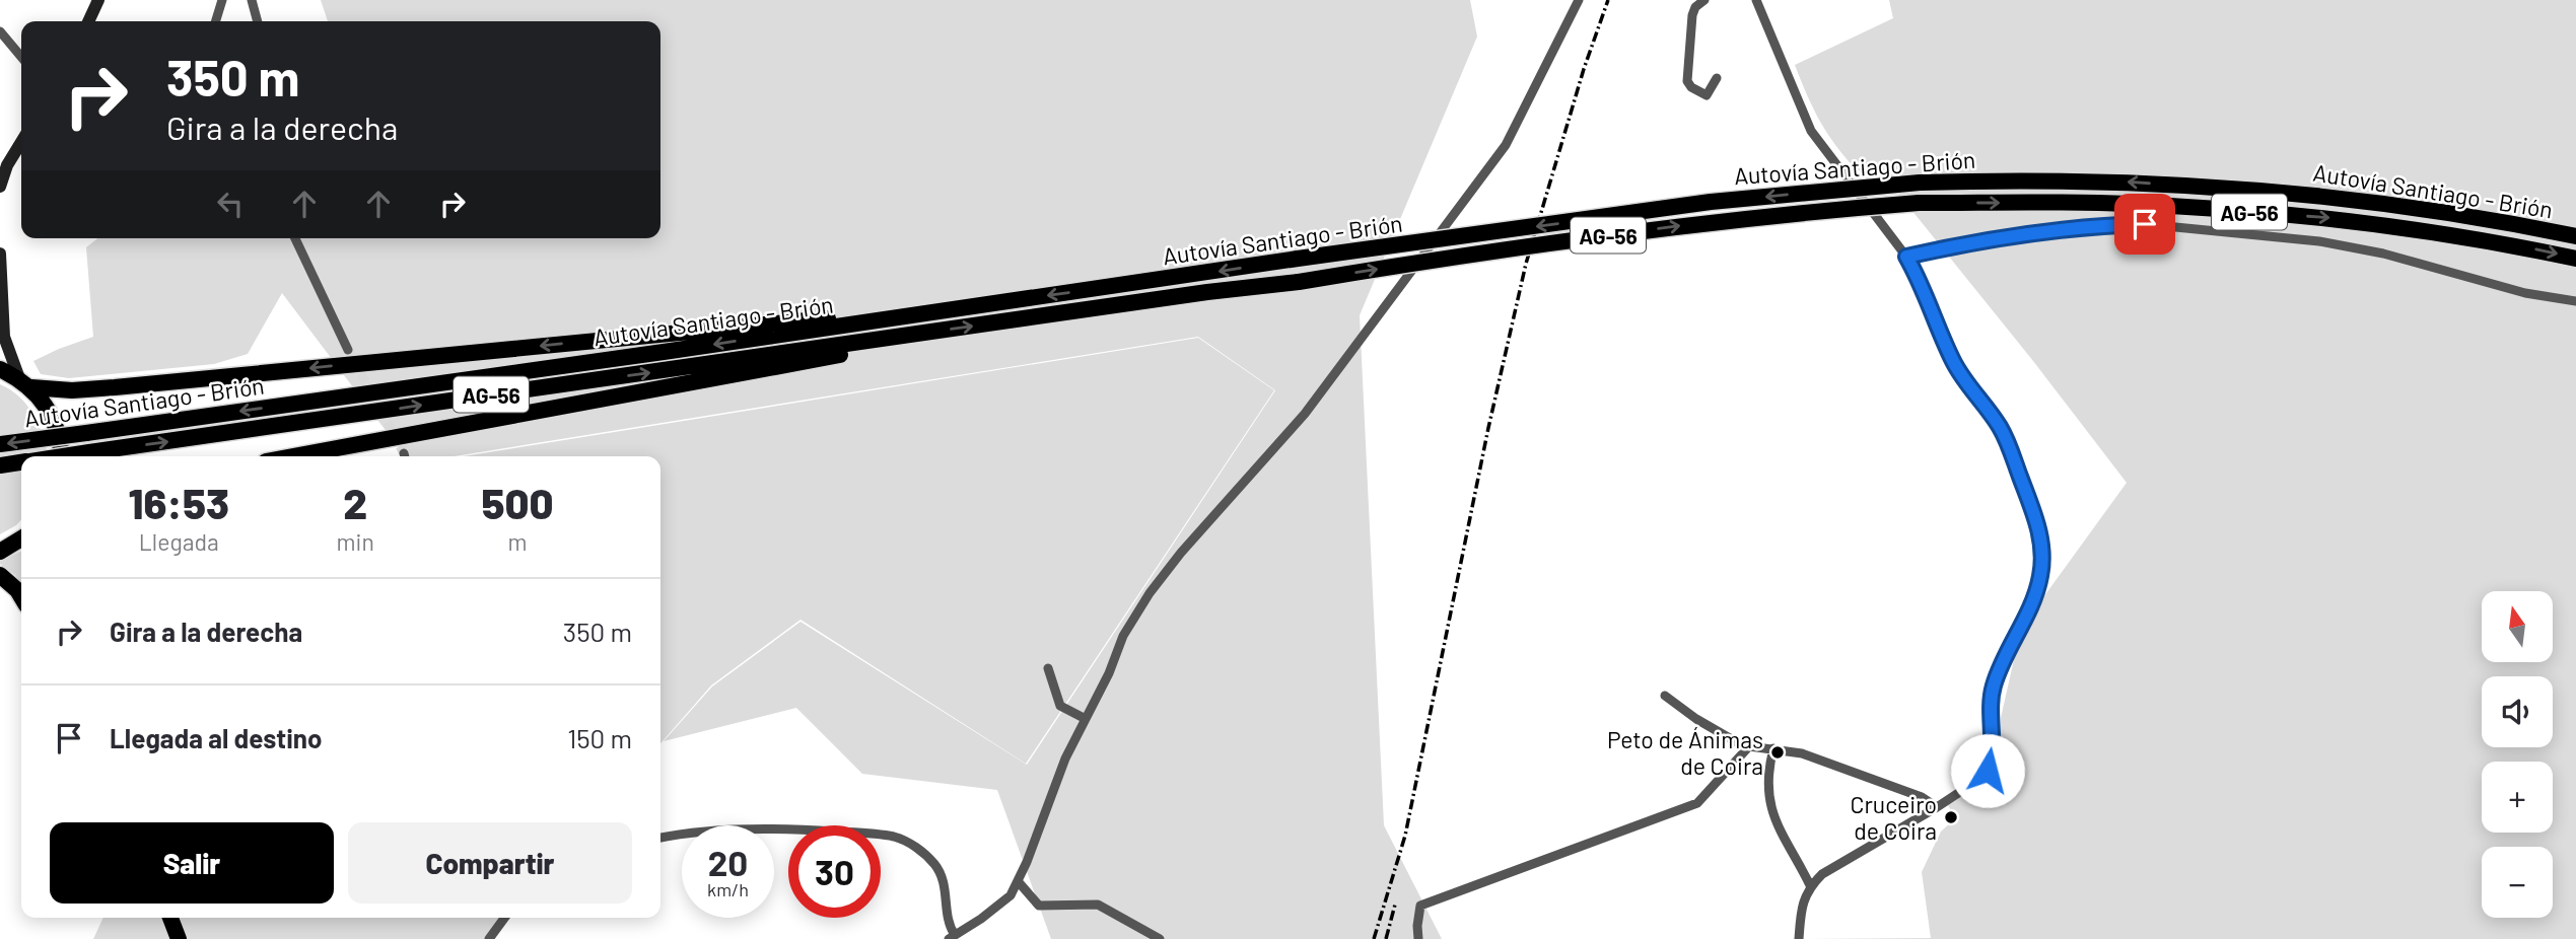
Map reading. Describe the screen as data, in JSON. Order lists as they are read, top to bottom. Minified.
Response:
{"streets":{"highway":["Autovía Santiago - Brión","AG-56"]},"places":["Peto de Ánimas de Coira","Cruceiro de Coira"],"north":"top","page":{"turn":["350 m","Gira a la derecha"],"eta":["16:53","Llegada","2","min","500","m"],"list":[{"name":"Gira a la derecha","value":"350 m"},{"name":"Llegada al destino","value":"150 m"}],"map_buttons":["+","−"],"buttons":["Salir","Compartir"],"speed":"20 km/h","limit":"30"}}
